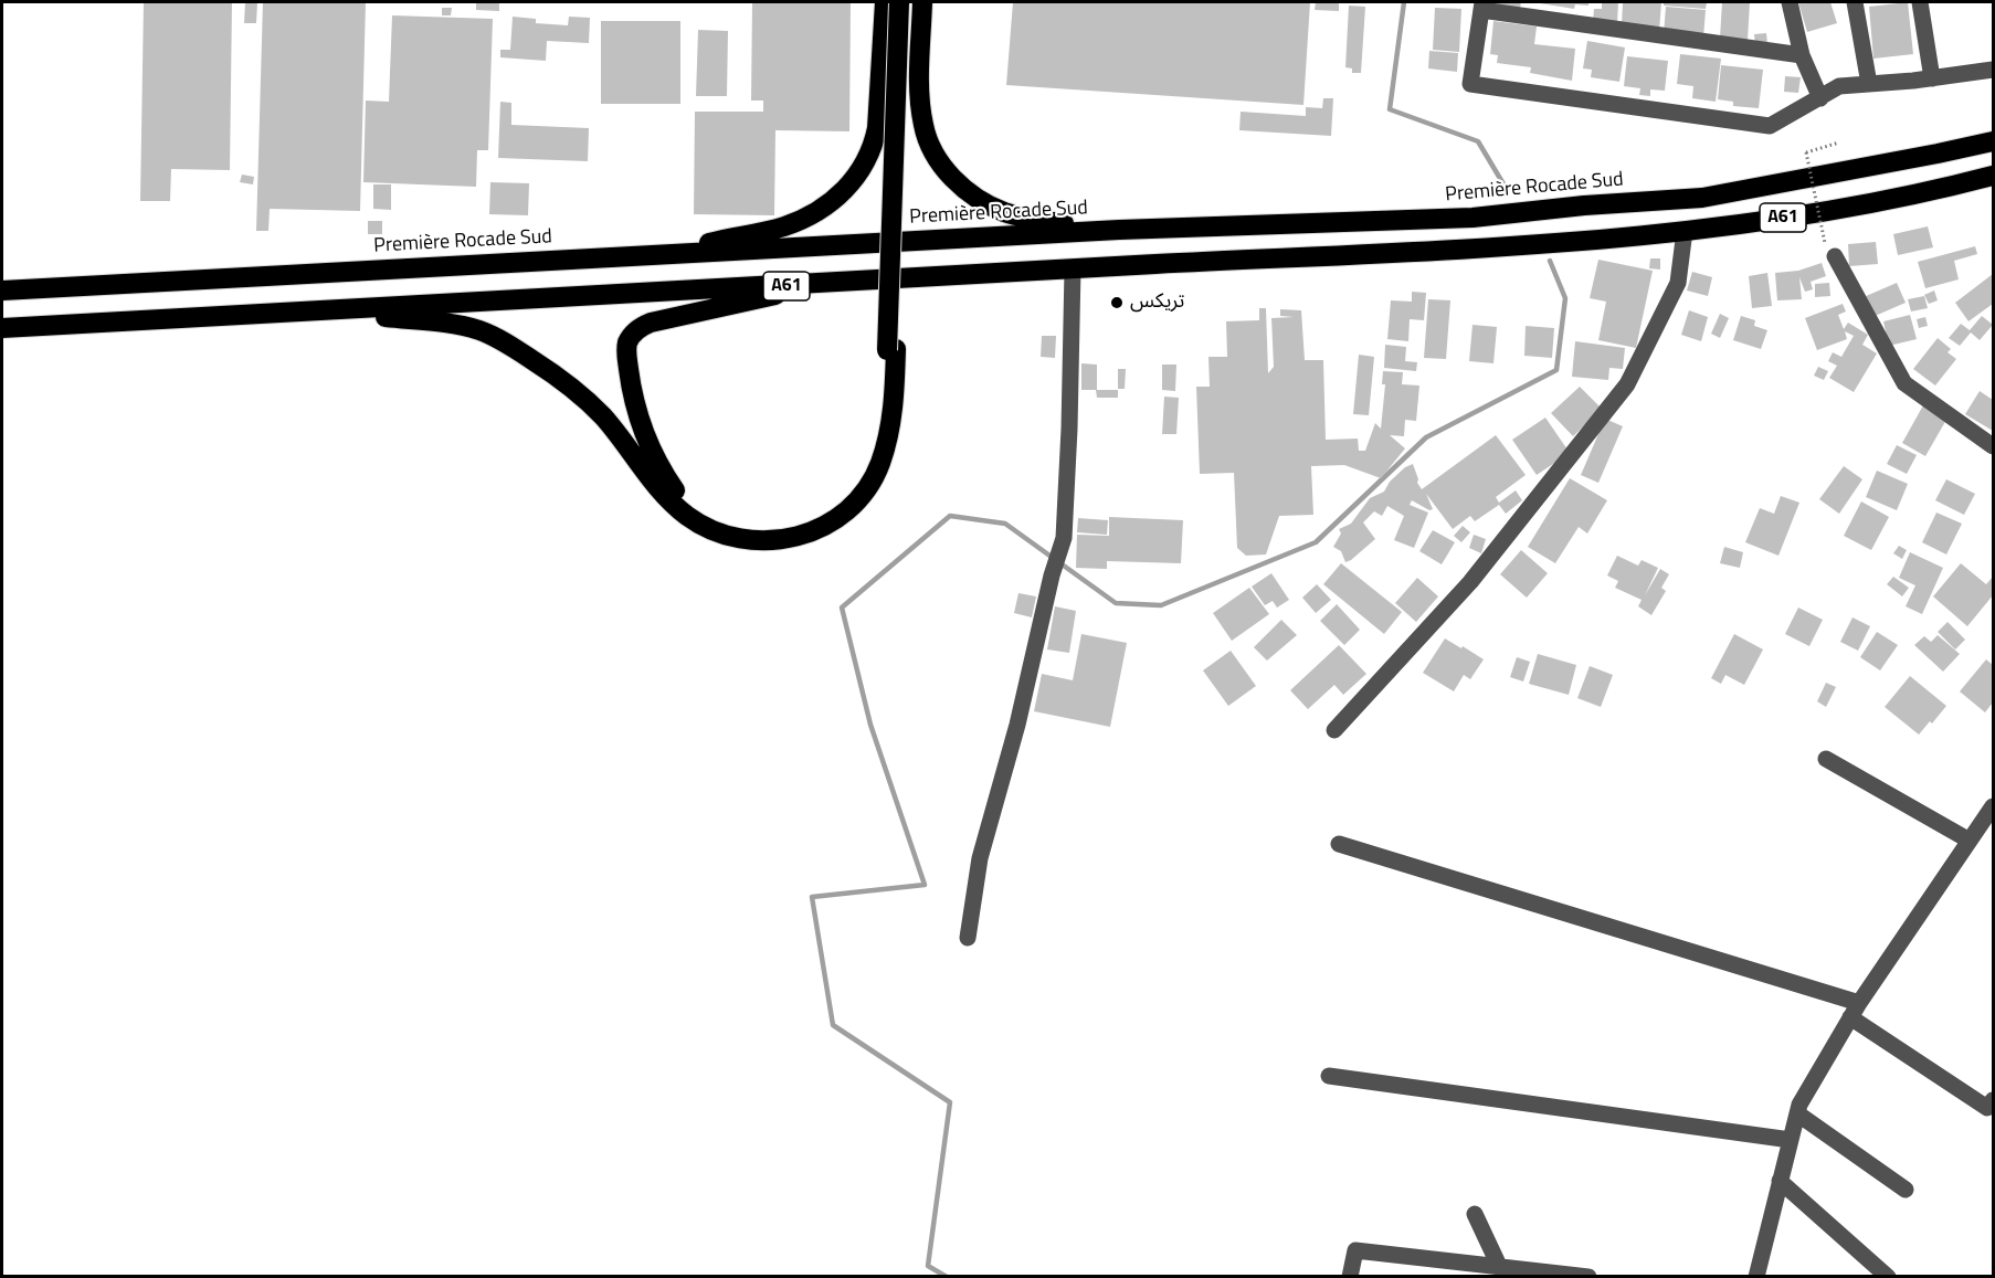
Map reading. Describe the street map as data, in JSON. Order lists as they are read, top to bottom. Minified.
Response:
{"streets":{"highway":["Première Rocade Sud","A61"]},"places":["تريكس"]}
